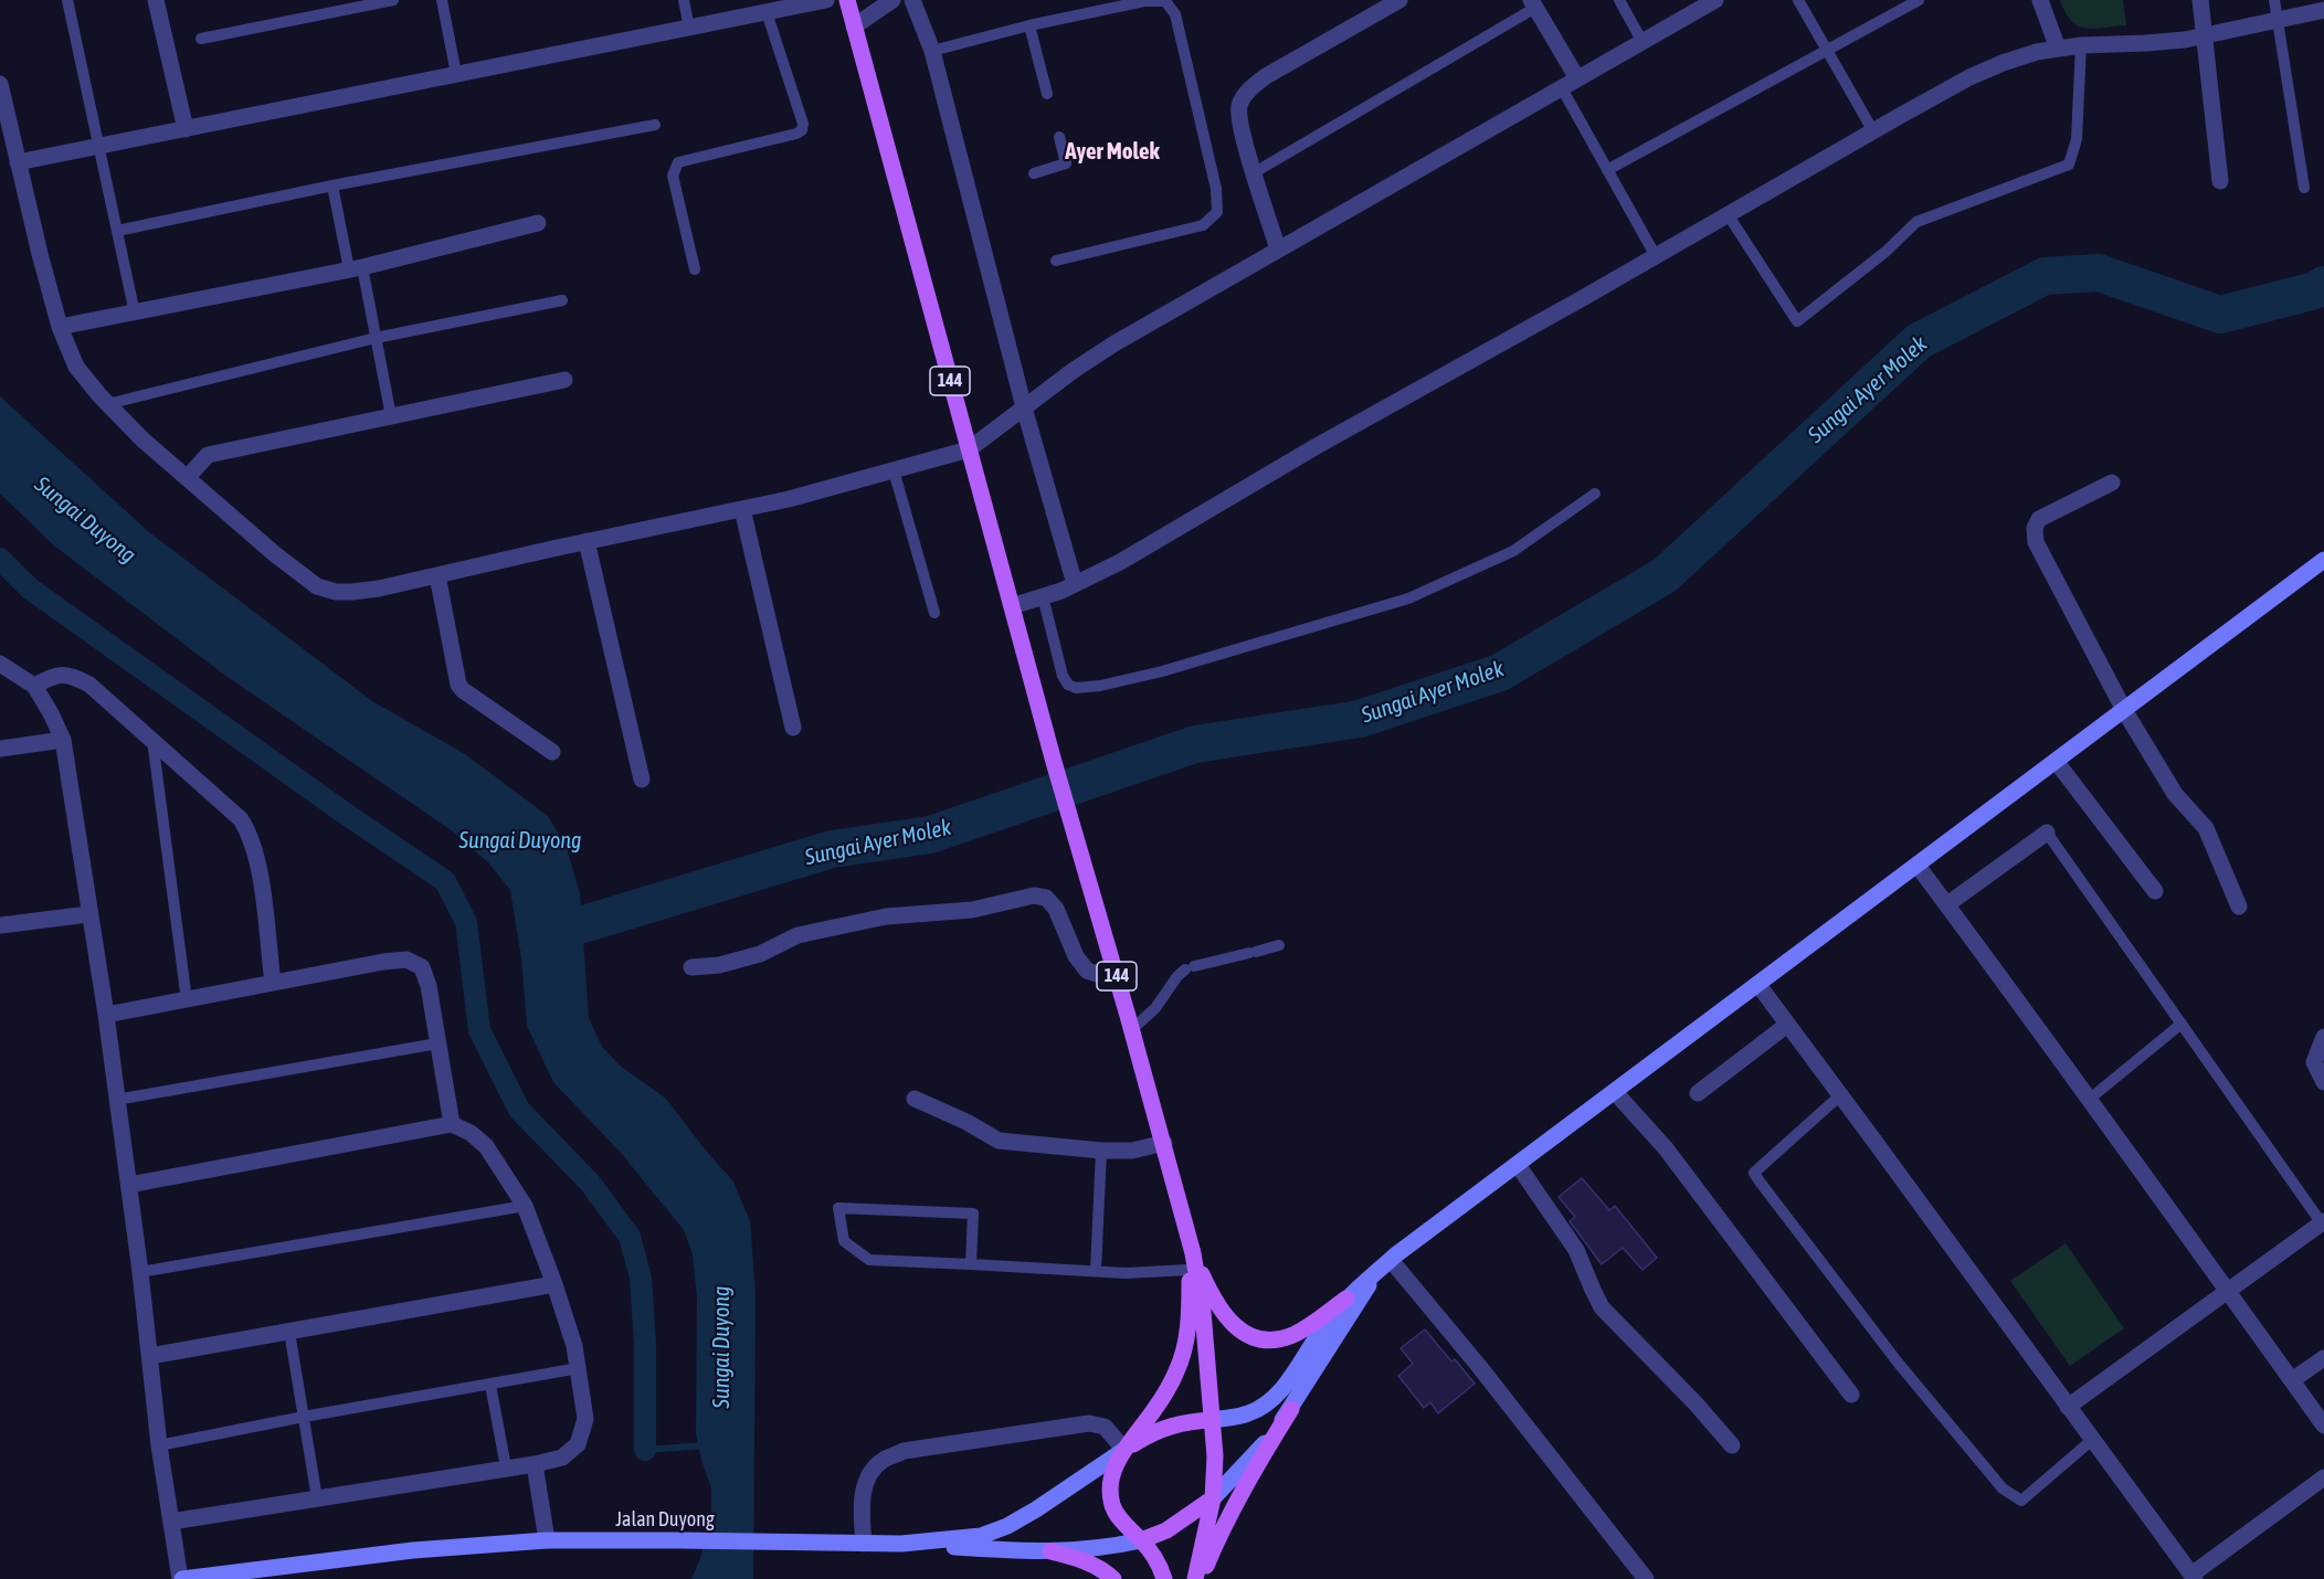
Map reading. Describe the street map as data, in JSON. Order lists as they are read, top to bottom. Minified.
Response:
{"streets":{"main road":["144","Jalan Duyong"]},"crossings":[["144","Jalan Duyong"]],"districts":["Ayer Molek"],"water":["Sungai Ayer Molek","Sungai Duyong"]}
